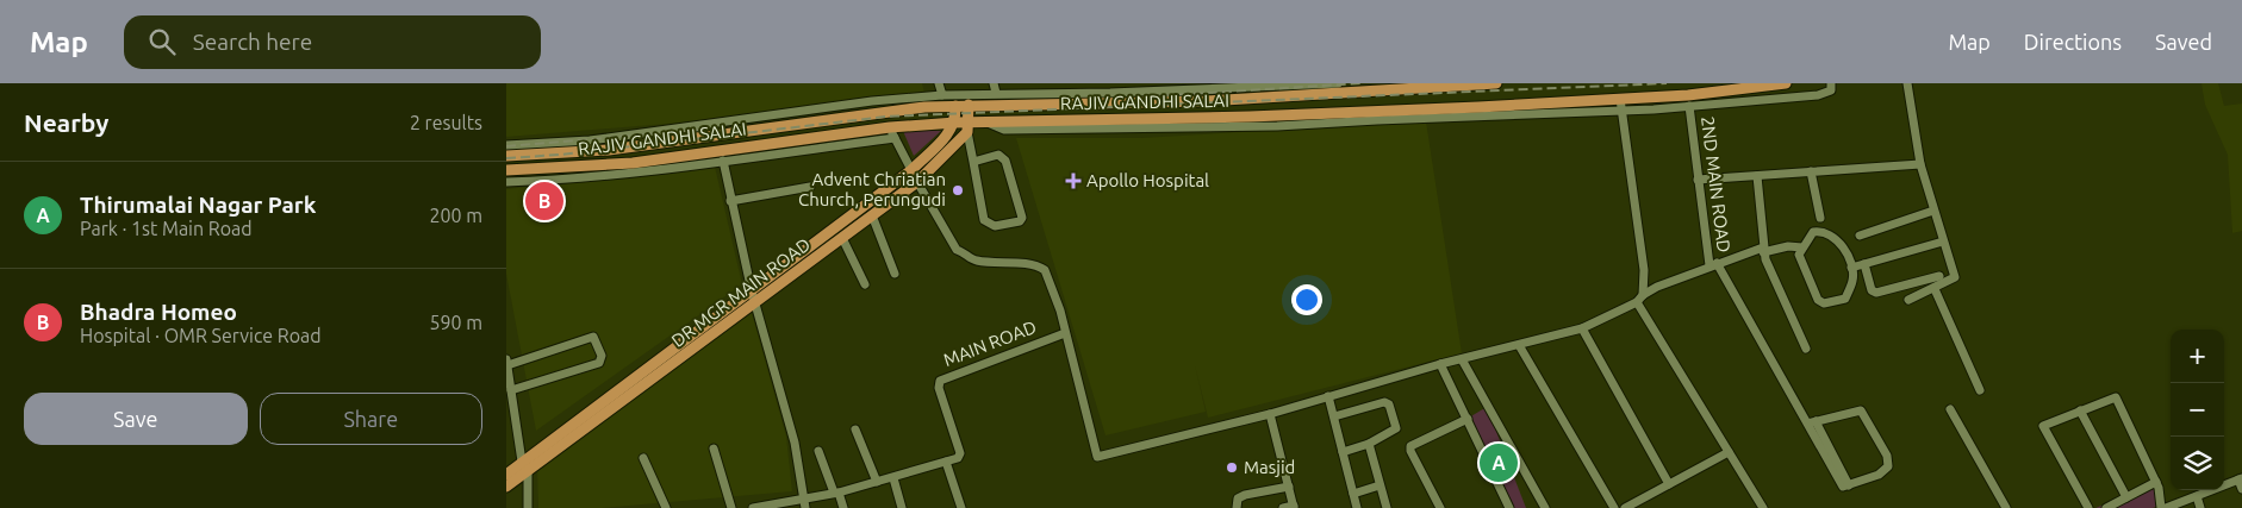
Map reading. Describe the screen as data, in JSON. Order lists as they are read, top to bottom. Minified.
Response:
{"streets":{"main road":["RAJIV GANDHI SALAI","DR MGR MAIN ROAD"],"street":["2ND MAIN ROAD","MAIN ROAD"]},"crossings":[["RAJIV GANDHI SALAI","DR MGR MAIN ROAD"],["2ND MAIN ROAD","MAIN ROAD"]],"places":{"health":["Apollo Hospital"],"other":["Advent Chriatian Church, Perungudi","Masjid"]},"page":{"header":"Map","search":"Search here","nav":["Map","Directions","Saved"],"heading":["Nearby","2 results"],"list":[{"mark":"A","name":"Thirumalai Nagar Park","note":"Park · 1st Main Road","value":"200 m"},{"mark":"B","name":"Bhadra Homeo","note":"Hospital · OMR Service Road","value":"590 m"}],"pins":["B","A"],"map_buttons":["+","−"],"buttons":["Save","Share"]}}
